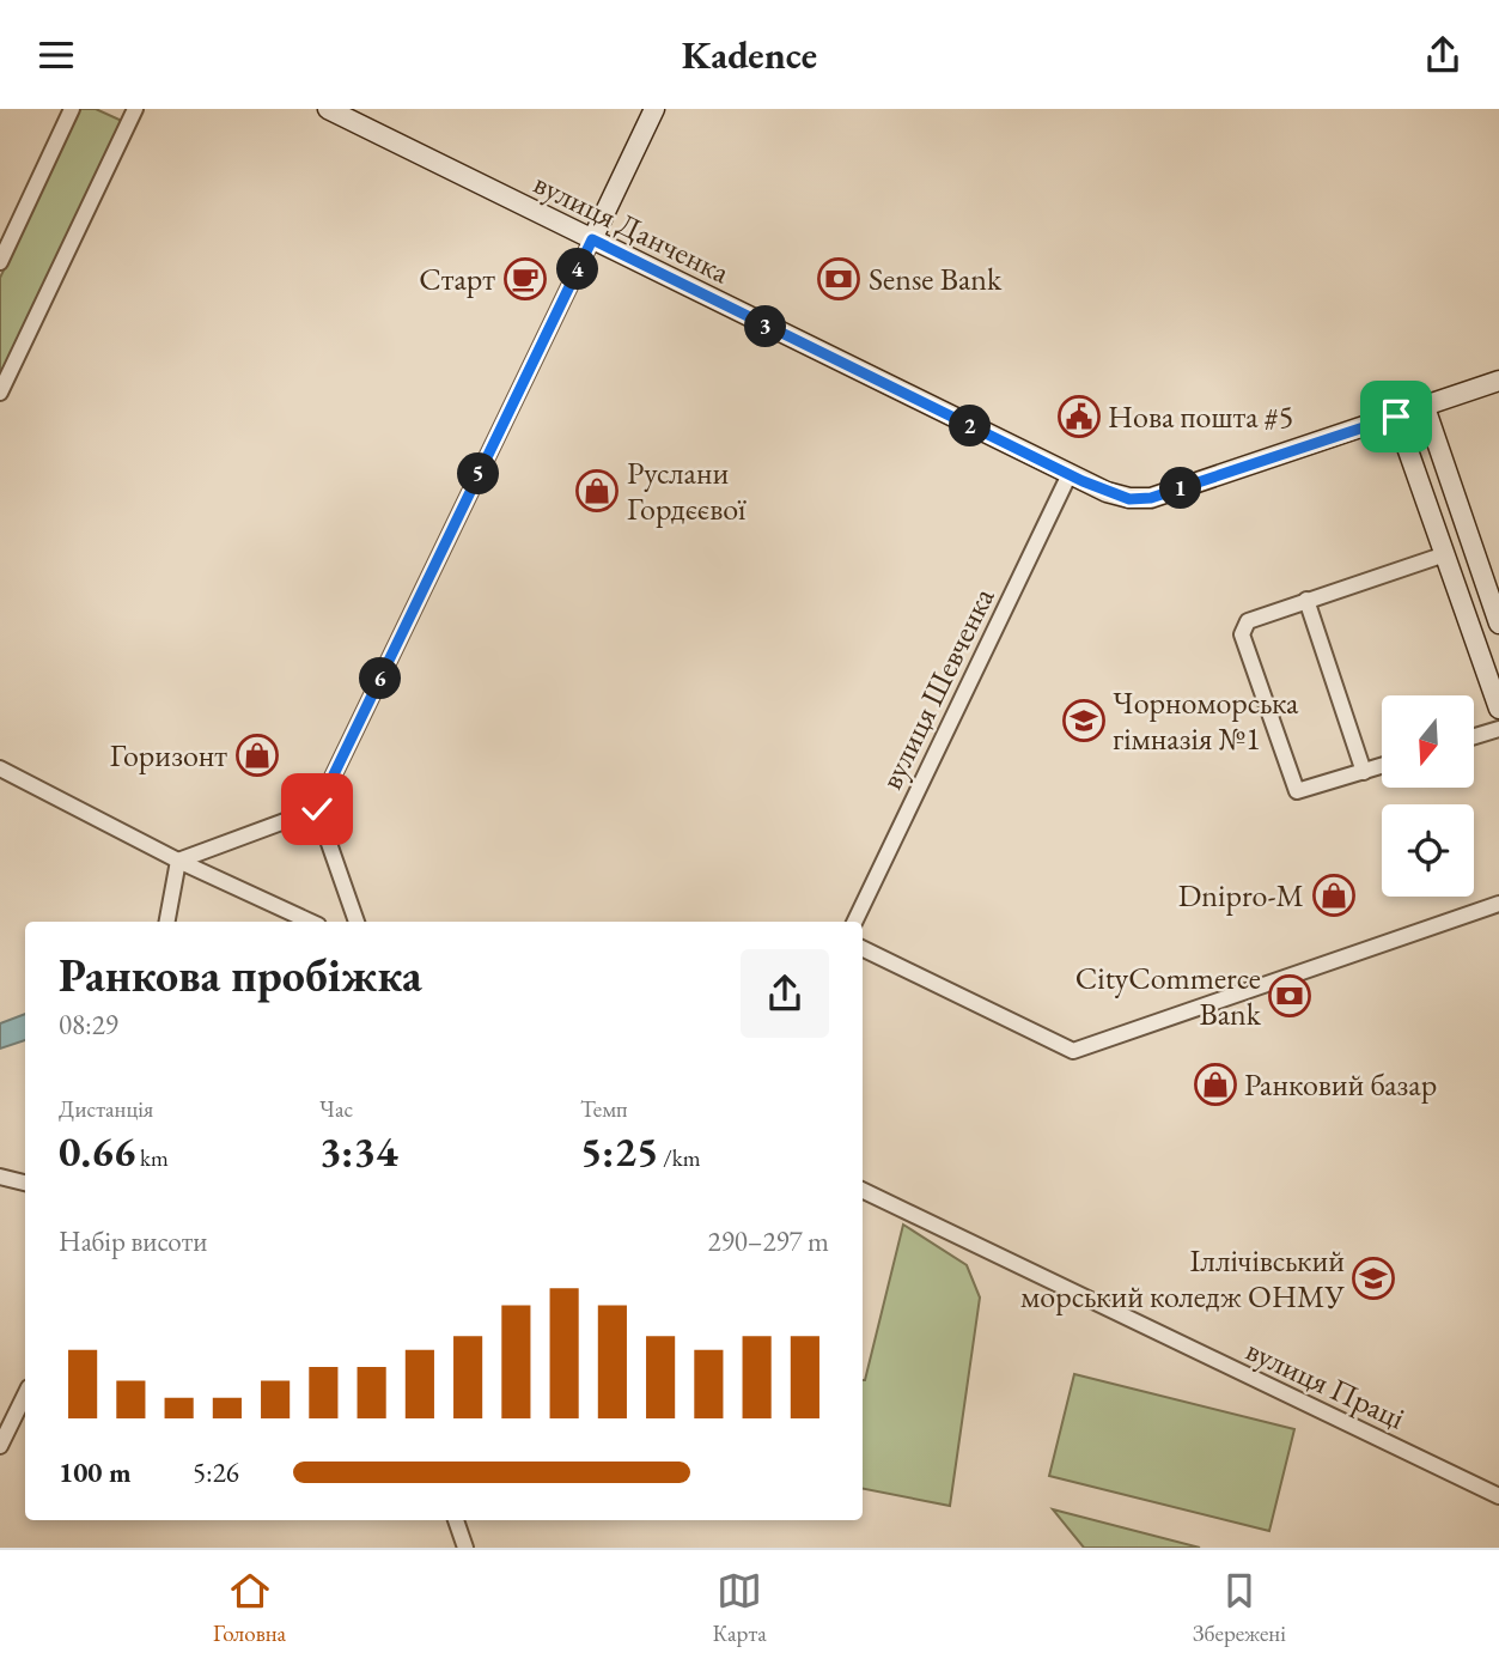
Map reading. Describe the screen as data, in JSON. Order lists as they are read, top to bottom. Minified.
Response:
{"streets":{"main road":["вулиця Данченка"],"street":["вулиця Шевченка","вулиця Праці"]},"crossings":[["вулиця Данченка","вулиця Шевченка"]],"places":{"cafe":["Старт"],"bank":["Sense Bank","CityCommerce Bank"],"public building":["Нова пошта #5"],"shop":["Руслани Гордєєвої","Горизонт","Dnipro-M","Ранковий базар"],"school or university":["Чорноморська гімназія №1","Іллічівський морський коледж ОНМУ"]},"north":"bottom","page":{"header":"Kadence","pins":["4","3","2","5","1","6"],"heading":["Ранкова пробіжка","08:29"],"stats":[["Дистанція","0.66 km"],["Час","3:34"],["Темп","5:25 /km"]],"chart":["Набір висоти","290–297 m"],"list":[{"name":"100 m","note":"5:26"}],"tabs":["Головна","Карта","Збережені"]}}
